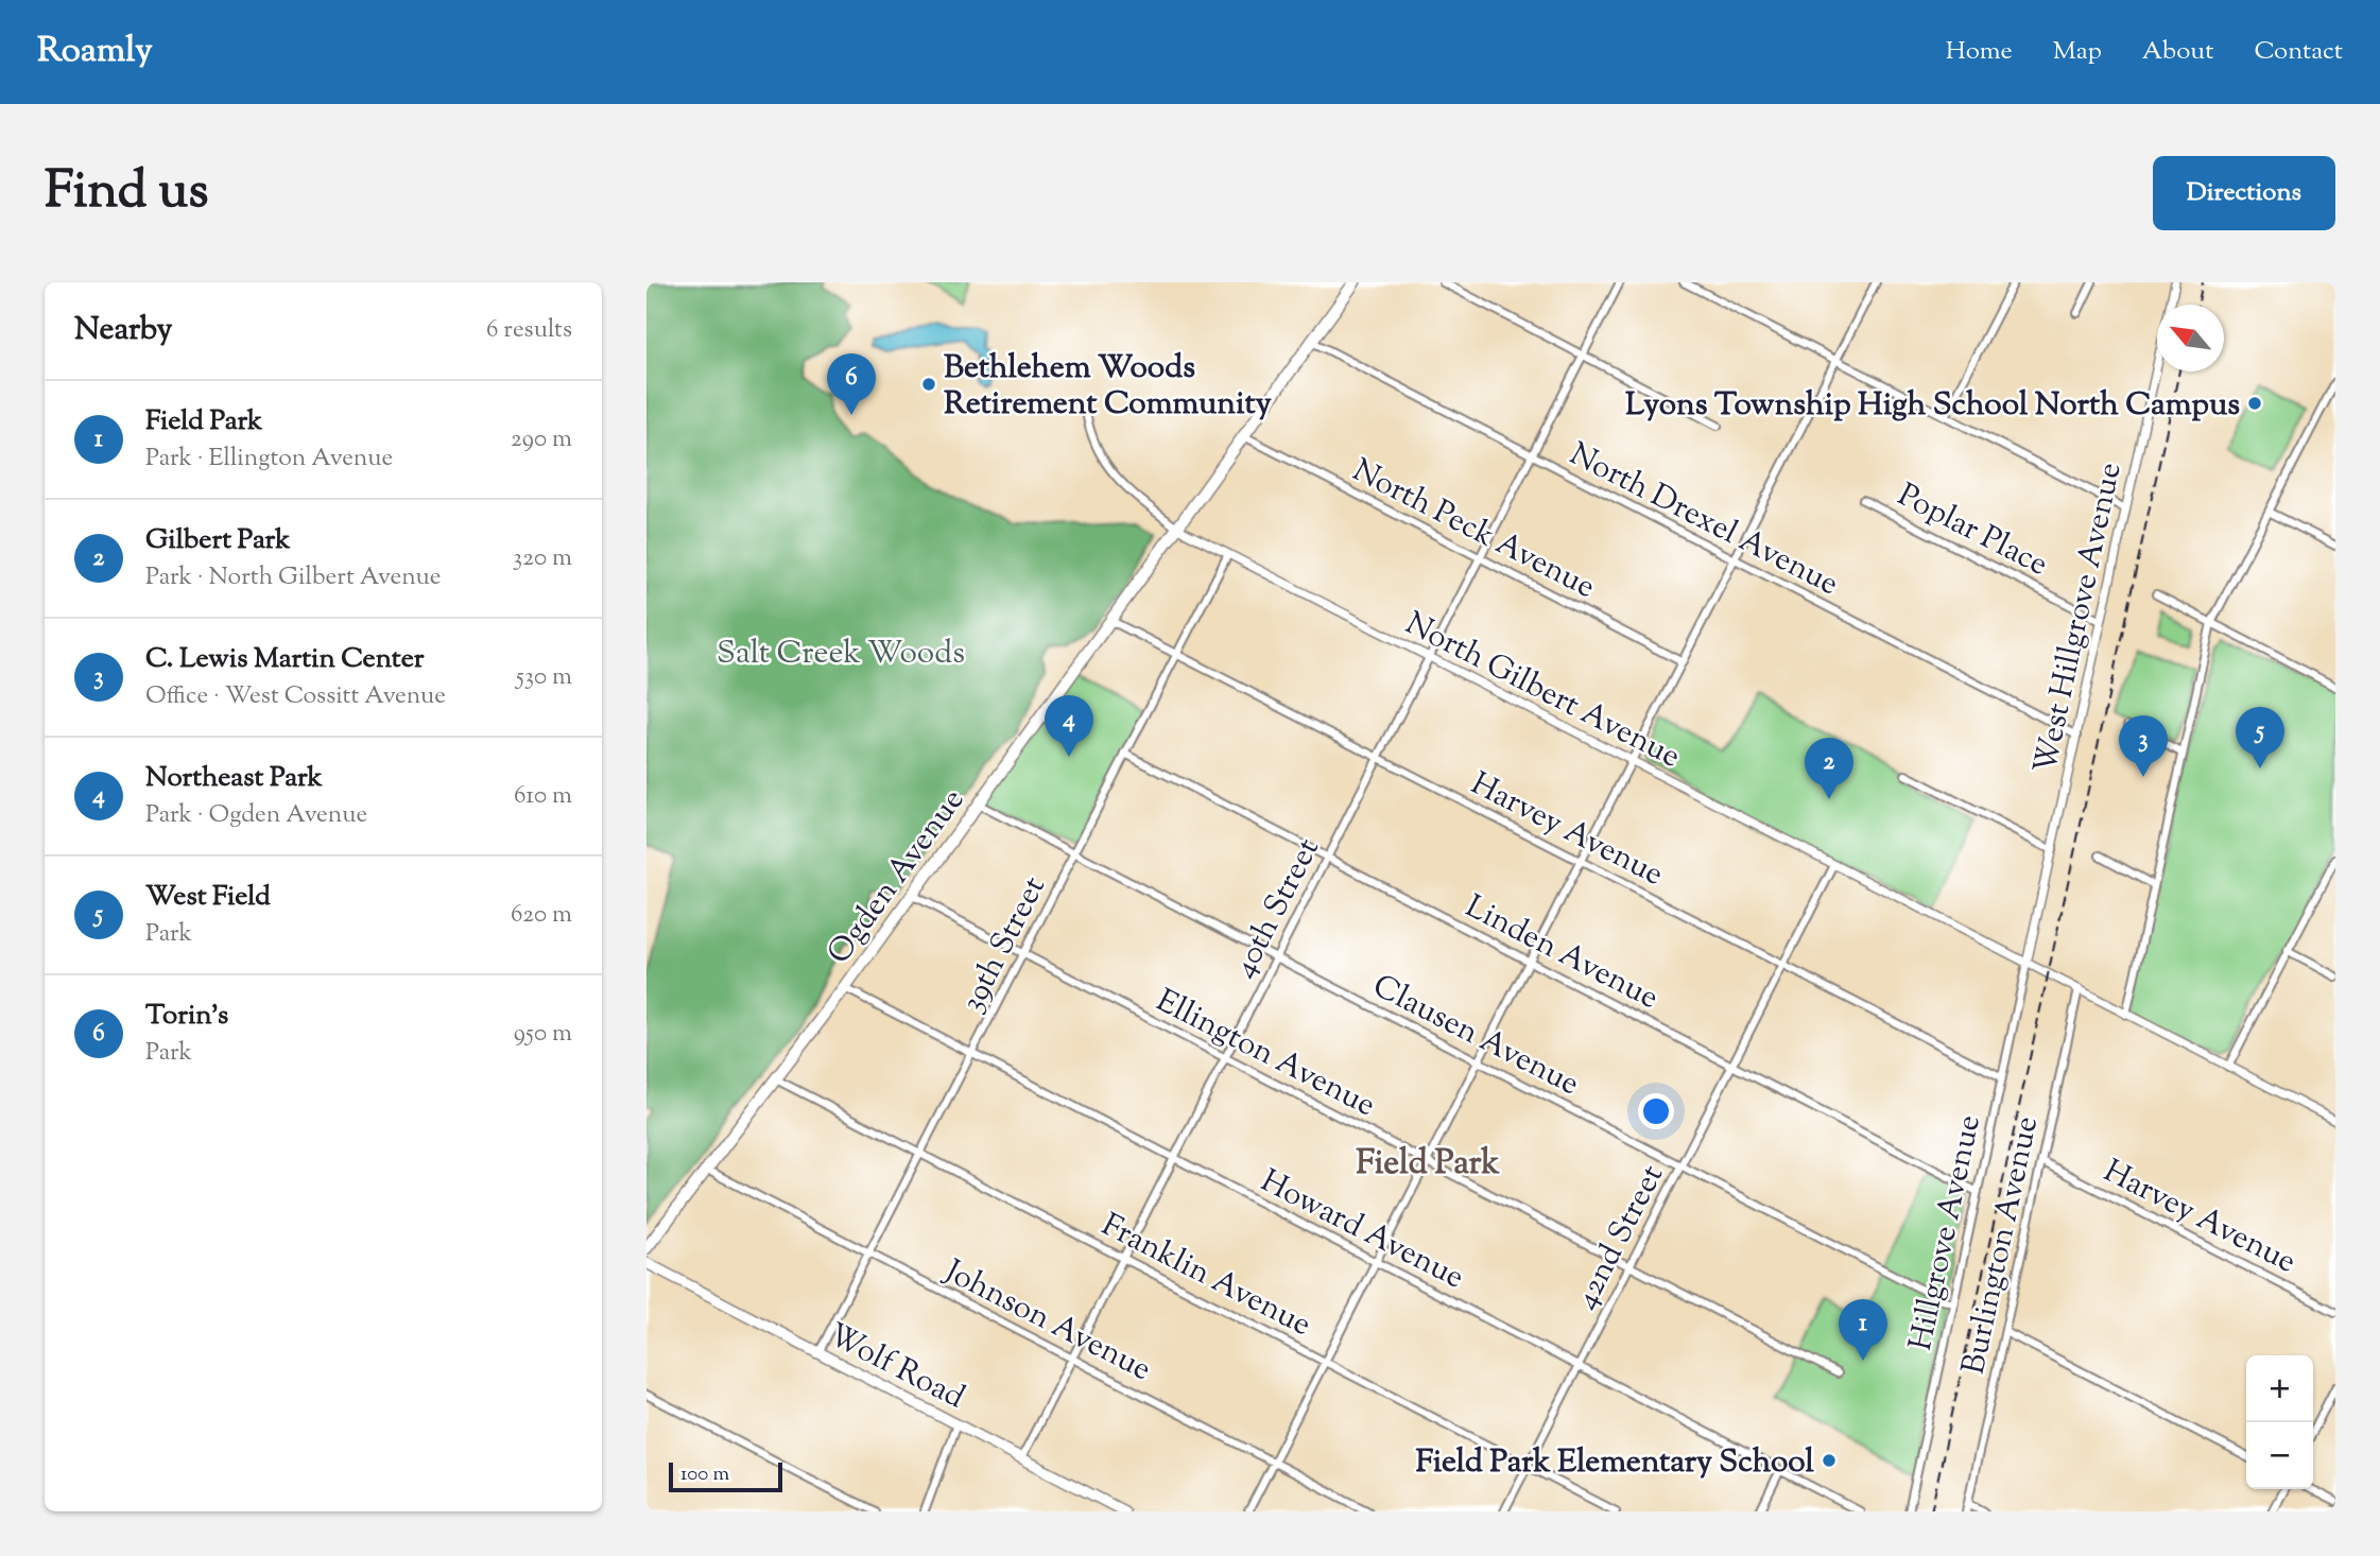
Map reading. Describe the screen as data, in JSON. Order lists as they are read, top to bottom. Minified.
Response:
{"streets":{"main road":["Ogden Avenue","Wolf Road"],"street":["North Drexel Avenue","North Peck Avenue","Poplar Place","West Hillgrove Avenue","North Gilbert Avenue","Harvey Avenue","40th Street","39th Street","Linden Avenue","Clausen Avenue","Ellington Avenue","Howard Avenue","Hillgrove Avenue","42nd Street","Burlington Avenue","Franklin Avenue","Johnson Avenue"]},"crossings":[["North Drexel Avenue","West Hillgrove Avenue"],["North Drexel Avenue","Ogden Avenue"],["North Drexel Avenue","40th Street"],["North Peck Avenue","Ogden Avenue"],["North Peck Avenue","40th Street"],["Poplar Place","West Hillgrove Avenue"],["West Hillgrove Avenue","North Gilbert Avenue"],["West Hillgrove Avenue","Hillgrove Avenue"],["North Gilbert Avenue","Ogden Avenue"],["North Gilbert Avenue","40th Street"],["North Gilbert Avenue","39th Street"],["North Gilbert Avenue","Hillgrove Avenue"],["North Gilbert Avenue","42nd Street"],["North Gilbert Avenue","Burlington Avenue"],["Harvey Avenue","Ogden Avenue"],["Harvey Avenue","40th Street"],["Harvey Avenue","39th Street"],["Harvey Avenue","Hillgrove Avenue"],["Harvey Avenue","42nd Street"],["Harvey Avenue","Burlington Avenue"],["Ogden Avenue","Clausen Avenue"],["Ogden Avenue","Ellington Avenue"],["Ogden Avenue","Howard Avenue"],["Ogden Avenue","Franklin Avenue"],["Ogden Avenue","Johnson Avenue"],["40th Street","Linden Avenue"],["40th Street","Clausen Avenue"],["40th Street","Ellington Avenue"],["40th Street","Howard Avenue"],["40th Street","Franklin Avenue"],["40th Street","Johnson Avenue"],["40th Street","Wolf Road"],["39th Street","Linden Avenue"],["39th Street","Clausen Avenue"],["39th Street","Ellington Avenue"],["39th Street","Howard Avenue"],["39th Street","Franklin Avenue"],["39th Street","Johnson Avenue"],["39th Street","Wolf Road"],["Linden Avenue","Hillgrove Avenue"],["Linden Avenue","42nd Street"],["Clausen Avenue","Hillgrove Avenue"],["Clausen Avenue","42nd Street"],["Ellington Avenue","42nd Street"],["Howard Avenue","42nd Street"],["42nd Street","Franklin Avenue"]],"districts":["Field Park"],"parks":["Salt Creek Woods"],"places":["Bethlehem Woods Retirement Community","Lyons Township High School North Campus","Field Park Elementary School"],"scale_bar":"100 m","north":"top left","page":{"header":"Roamly","nav":["Home","Map","About","Contact"],"title":"Find us","buttons":"Directions","heading":["Nearby","6 results"],"pins":["6","4","5","3","2","1"],"list":[{"mark":"1","name":"Field Park","note":"Park · Ellington Avenue","value":"290 m"},{"mark":"2","name":"Gilbert Park","note":"Park · North Gilbert Avenue","value":"320 m"},{"mark":"3","name":"C. Lewis Martin Center","note":"Office · West Cossitt Avenue","value":"530 m"},{"mark":"4","name":"Northeast Park","note":"Park · Ogden Avenue","value":"610 m"},{"mark":"5","name":"West Field","note":"Park","value":"620 m"},{"mark":"6","name":"Torin's","note":"Park","value":"950 m"}],"map_buttons":["+","−"],"scale":"100 m"}}
